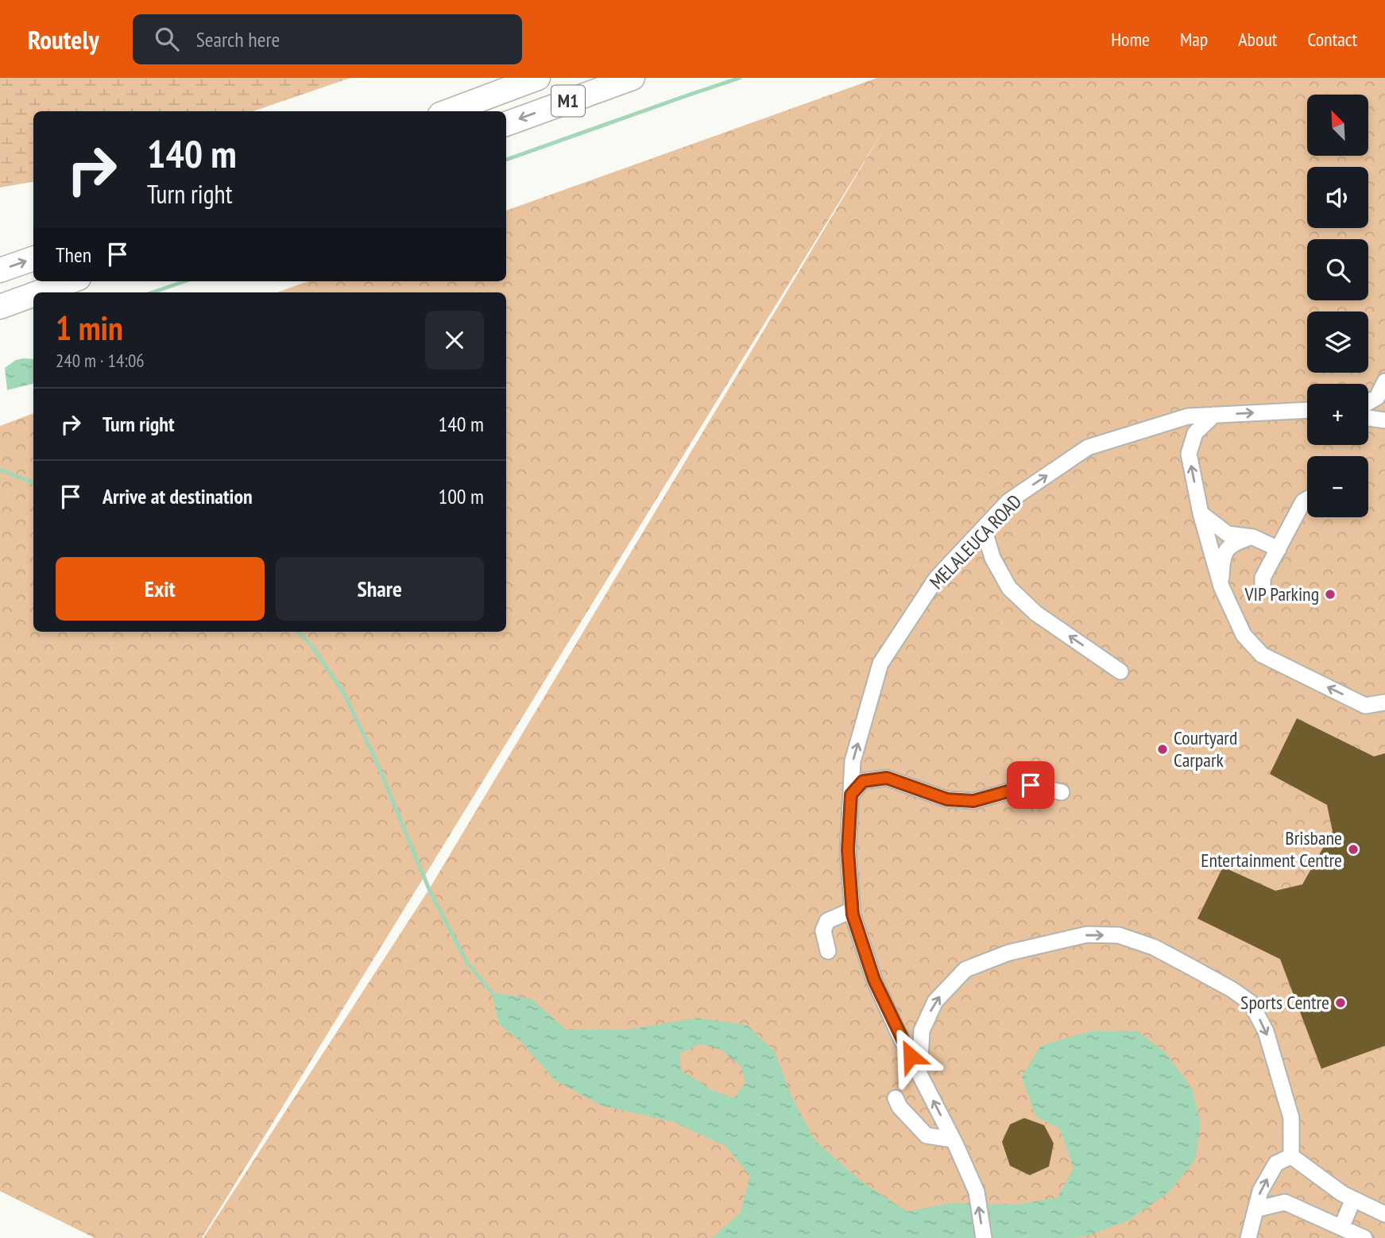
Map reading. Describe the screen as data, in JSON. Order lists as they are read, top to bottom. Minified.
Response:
{"streets":{"highway":["M1"],"street":["MELALEUCA ROAD"]},"one_way":["MELALEUCA ROAD"],"places":["VIP Parking","Courtyard Carpark","Brisbane Entertainment Centre","Sports Centre"],"north":"top left","page":{"header":"Routely","search":"Search here","nav":["Home","Map","About","Contact"],"map_buttons":["+","−"],"turn":["140 m","Turn right"],"then":"Then","heading":["1 min","240 m · 14:06"],"list":[{"name":"Turn right","value":"140 m"},{"name":"Arrive at destination","value":"100 m"}],"buttons":["Exit","Share"]}}
